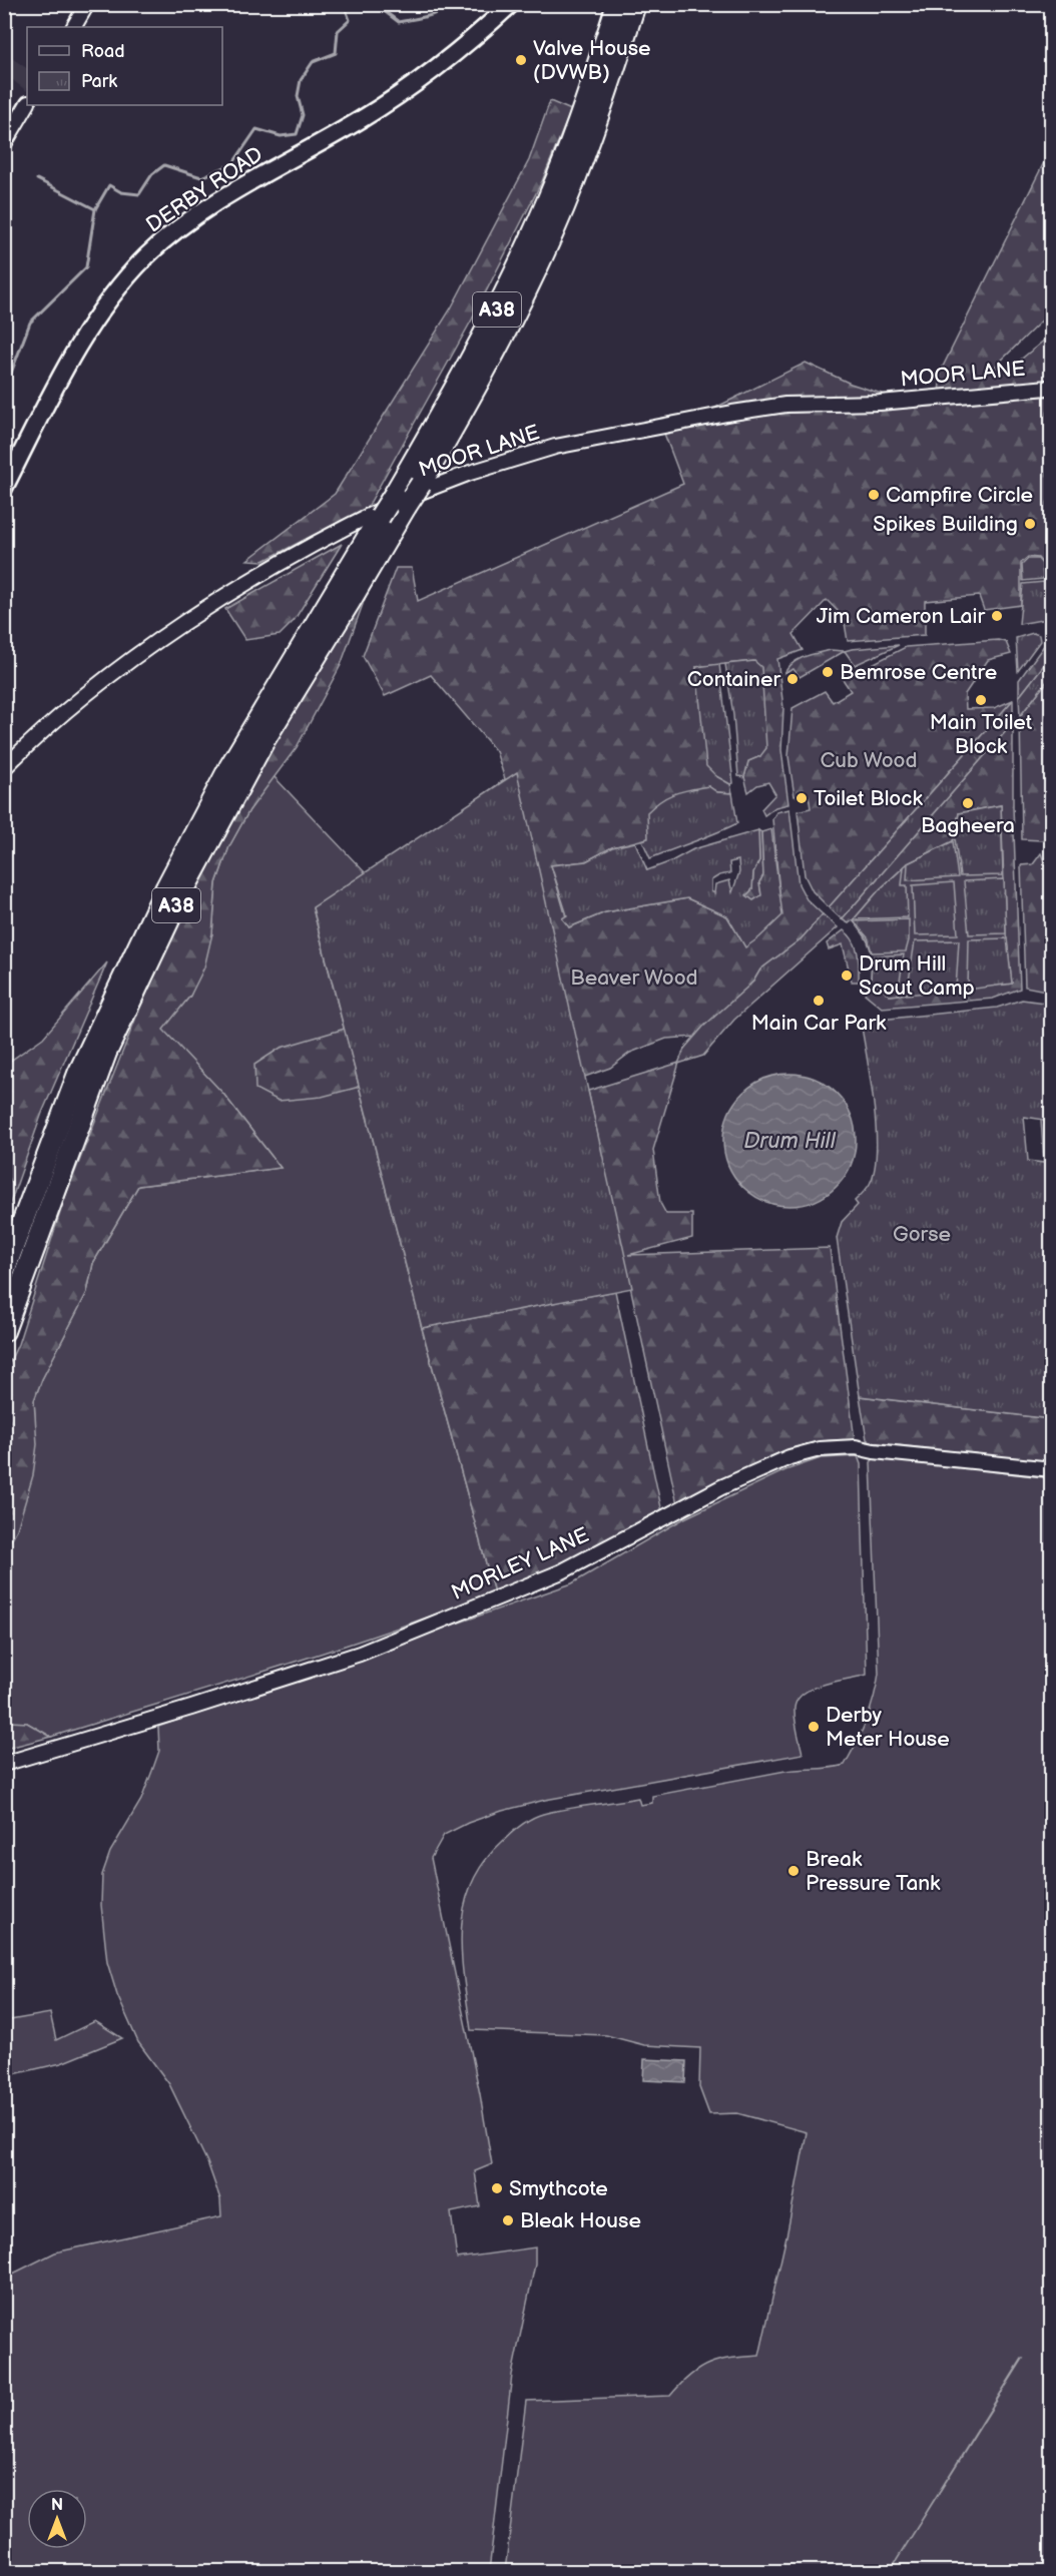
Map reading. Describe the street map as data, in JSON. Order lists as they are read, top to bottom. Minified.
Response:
{"streets":{"highway":["A38"],"main road":["DERBY ROAD"],"street":["MOOR LANE","MORLEY LANE"]},"water":["Drum Hill"],"parks":["Cub Wood","Beaver Wood","Gorse"],"places":["Valve House (DVWB)","Campfire Circle","Spikes Building","Jim Cameron Lair","Bemrose Centre","Container","Main Toilet Block","Toilet Block","Bagheera","Drum Hill Scout Camp","Main Car Park","Derby Meter House","Break Pressure Tank","Smythcote","Bleak House"],"legend":["Road","Park"],"north":"top"}
